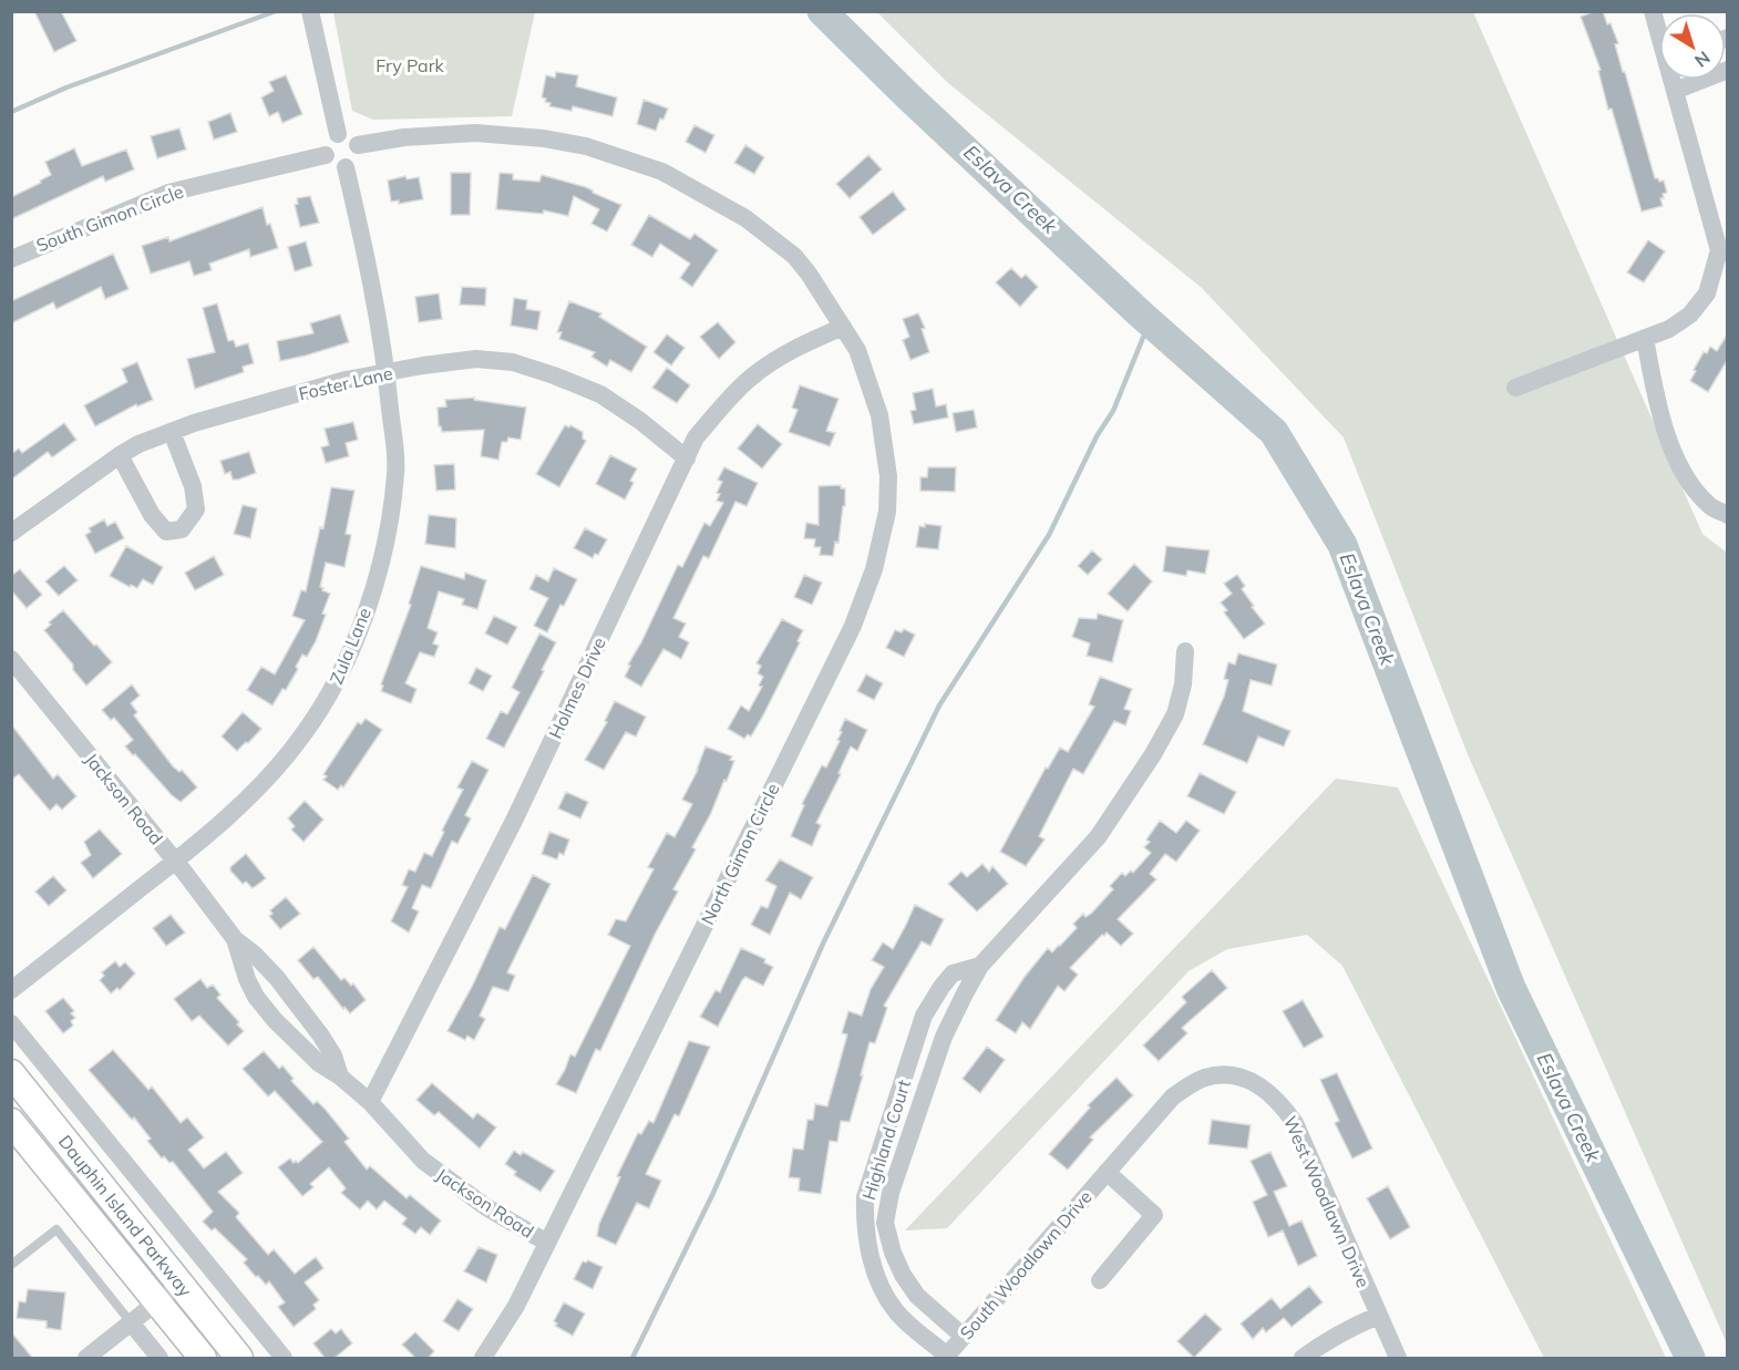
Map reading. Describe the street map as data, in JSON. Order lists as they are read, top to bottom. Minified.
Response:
{"streets":{"main road":["Dauphin Island Parkway"],"street":["South Gimon Circle","Foster Lane","Zula Lane","Holmes Drive","Jackson Road","North Gimon Circle","Highland Court","West Woodlawn Drive","South Woodlawn Drive"]},"crossings":[["South Gimon Circle","Zula Lane"],["South Gimon Circle","North Gimon Circle"],["Foster Lane","Zula Lane"],["Foster Lane","Holmes Drive"],["Zula Lane","Jackson Road"],["Zula Lane","North Gimon Circle"],["Holmes Drive","Jackson Road"],["Holmes Drive","North Gimon Circle"],["Jackson Road","North Gimon Circle"],["Highland Court","South Woodlawn Drive"],["West Woodlawn Drive","South Woodlawn Drive"]],"water":["Eslava Creek"],"parks":["Fry Park"],"north":"bottom right"}
